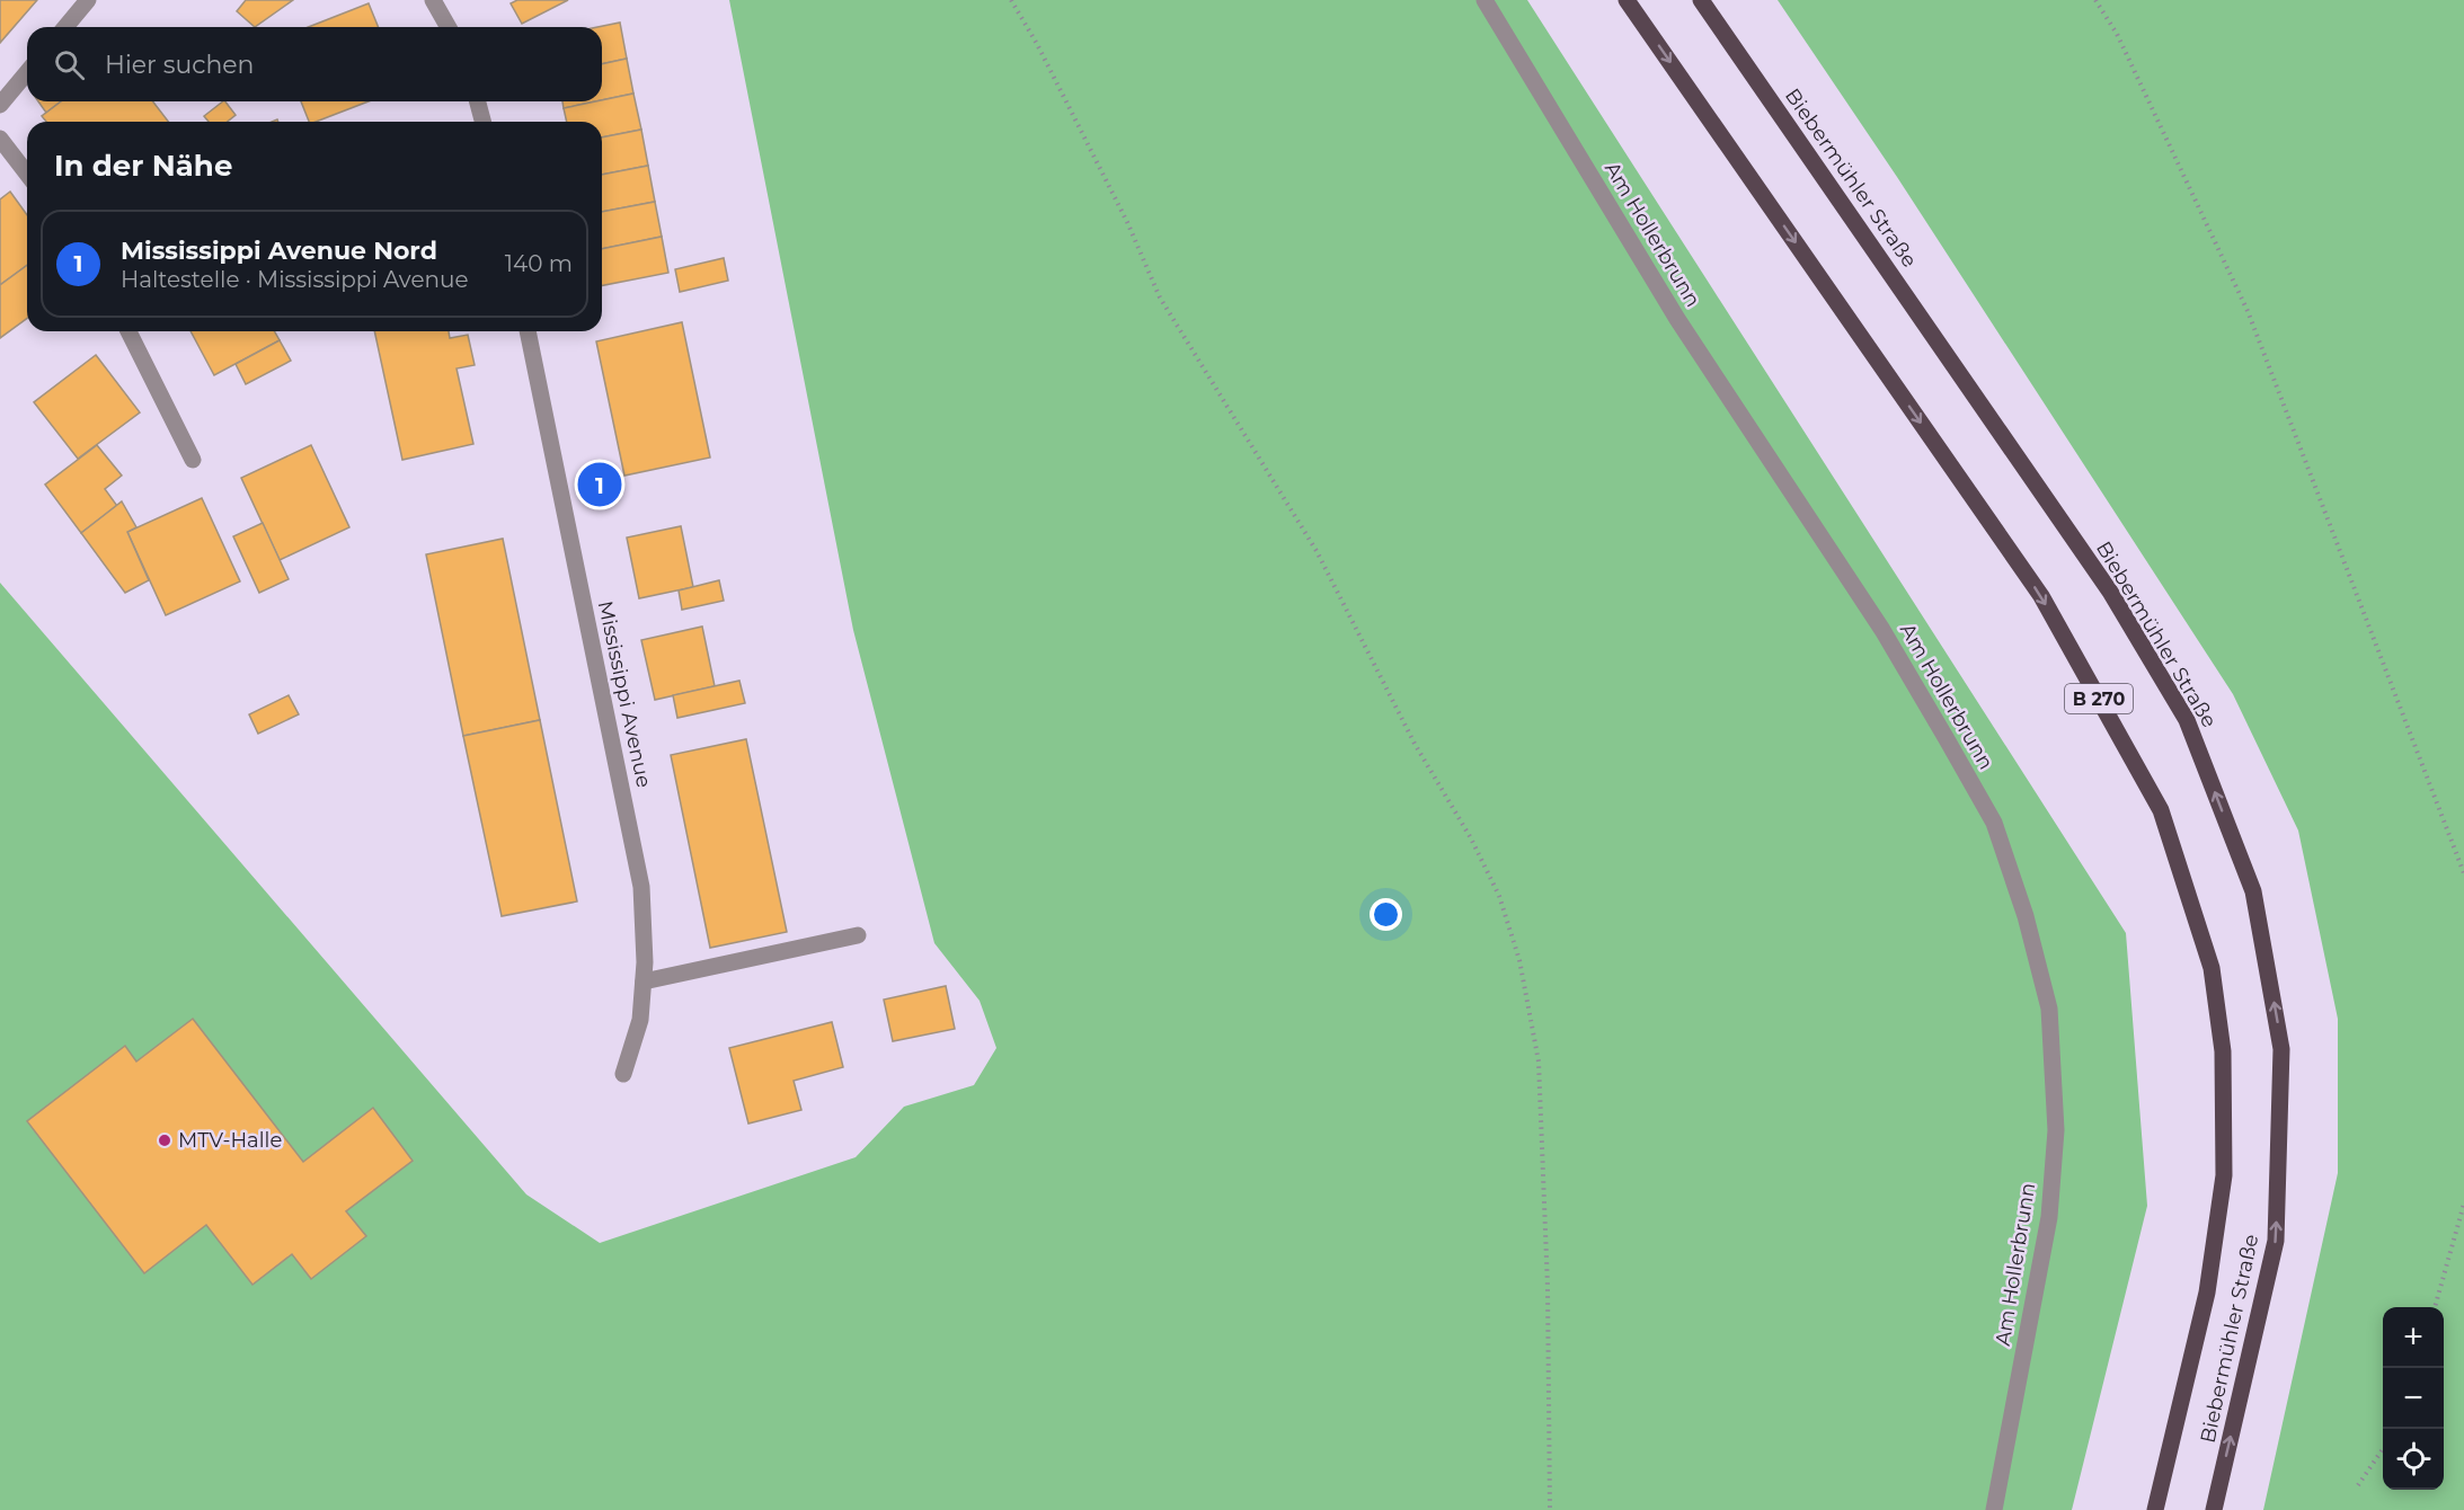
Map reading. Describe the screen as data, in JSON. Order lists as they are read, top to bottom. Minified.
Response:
{"streets":{"main road":["Biebermühler Straße","B 270"],"street":["Am Hollerbrunn","Mississippi Avenue"]},"places":["MTV-Halle"],"page":{"search":"Hier suchen","heading":"In der Nähe","list":[{"mark":"1","name":"Mississippi Avenue Nord","note":"Haltestelle · Mississippi Avenue","value":"140 m"}],"pins":"1","map_buttons":["+","−"]}}
